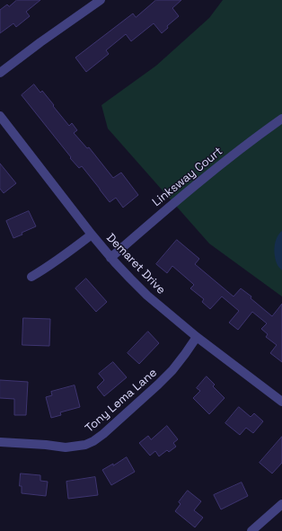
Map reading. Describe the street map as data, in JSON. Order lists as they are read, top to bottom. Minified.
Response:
{"streets":{"street":["Linksway Court","Demaret Drive","Tony Lema Lane"]},"crossings":[["Linksway Court","Demaret Drive"],["Demaret Drive","Tony Lema Lane"]]}
